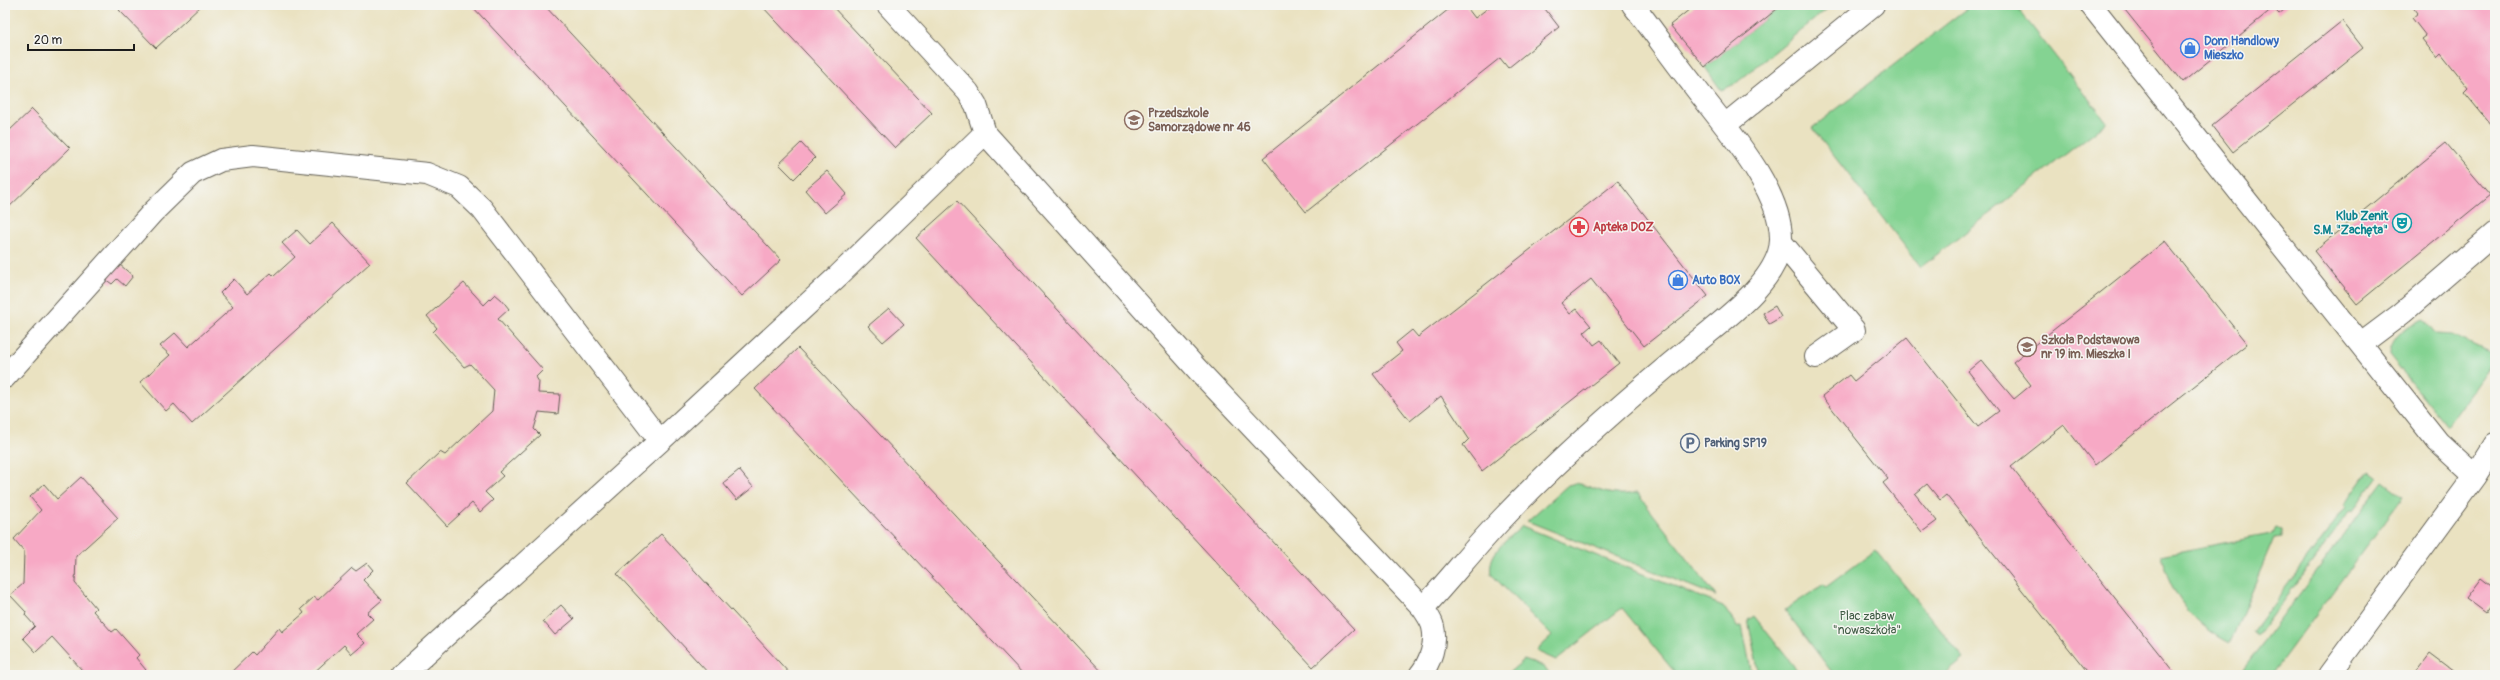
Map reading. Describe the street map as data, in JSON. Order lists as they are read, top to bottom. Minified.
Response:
{"parks":["Plac zabaw \"nowaszkoła\""],"places":{"shop":["Dom Handlowy Mieszko","Auto BOX"],"school or university":["Przedszkole Samorządowe nr 46","Szkoła Podstawowa nr 19 im. Mieszka I"],"theatre":["Klub Zenit S.M. \"Zachęta\""],"pharmacy":["Apteka DOZ"],"parking":["Parking SP19"]},"scale_bar":"20 m"}
